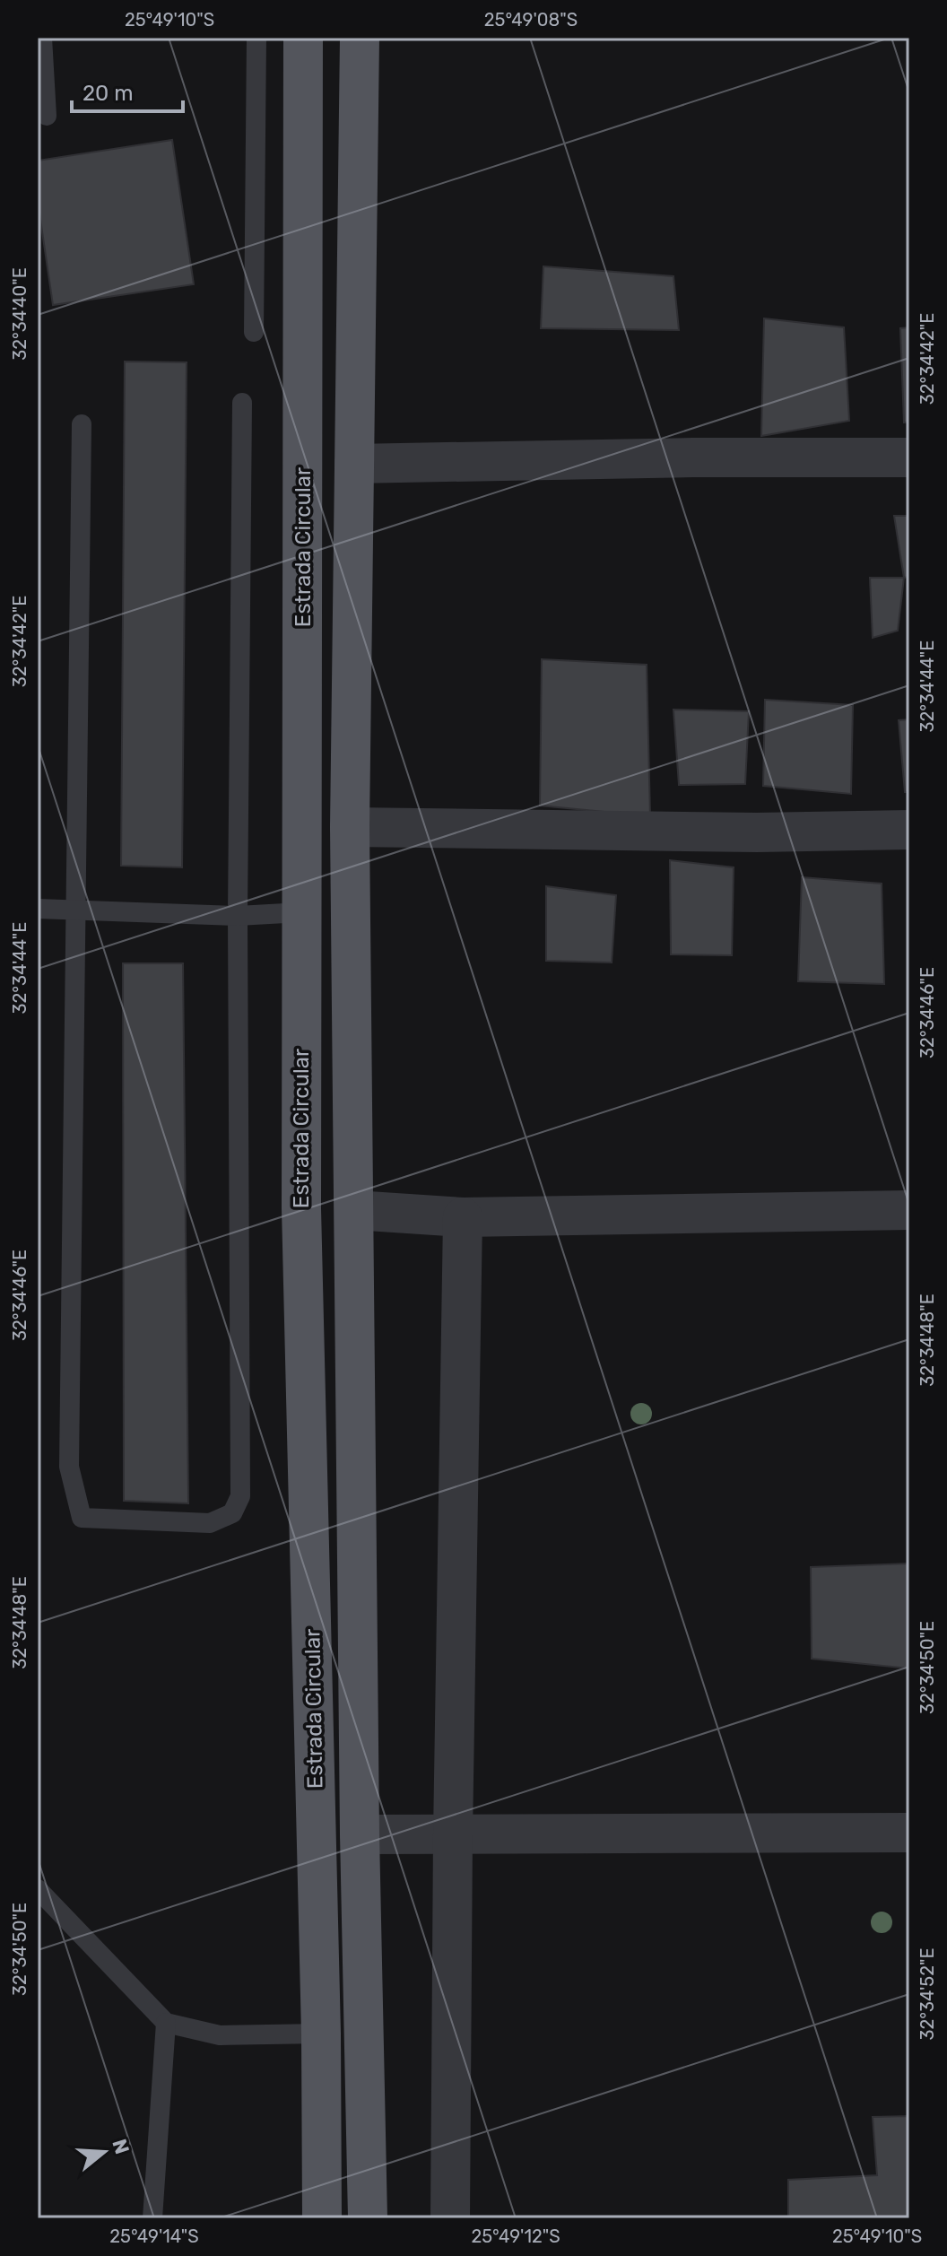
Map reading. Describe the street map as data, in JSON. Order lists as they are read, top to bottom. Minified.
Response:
{"streets":{"main road":["Estrada Circular"]},"scale_bar":"20 m","north":"right","coordinates":["25°49'10\"S","25°49'08\"S","32°34'40\"E","32°34'42\"E","32°34'44\"E","32°34'46\"E","32°34'48\"E","32°34'50\"E","32°34'52\"E","25°49'14\"S","25°49'12\"S"]}
